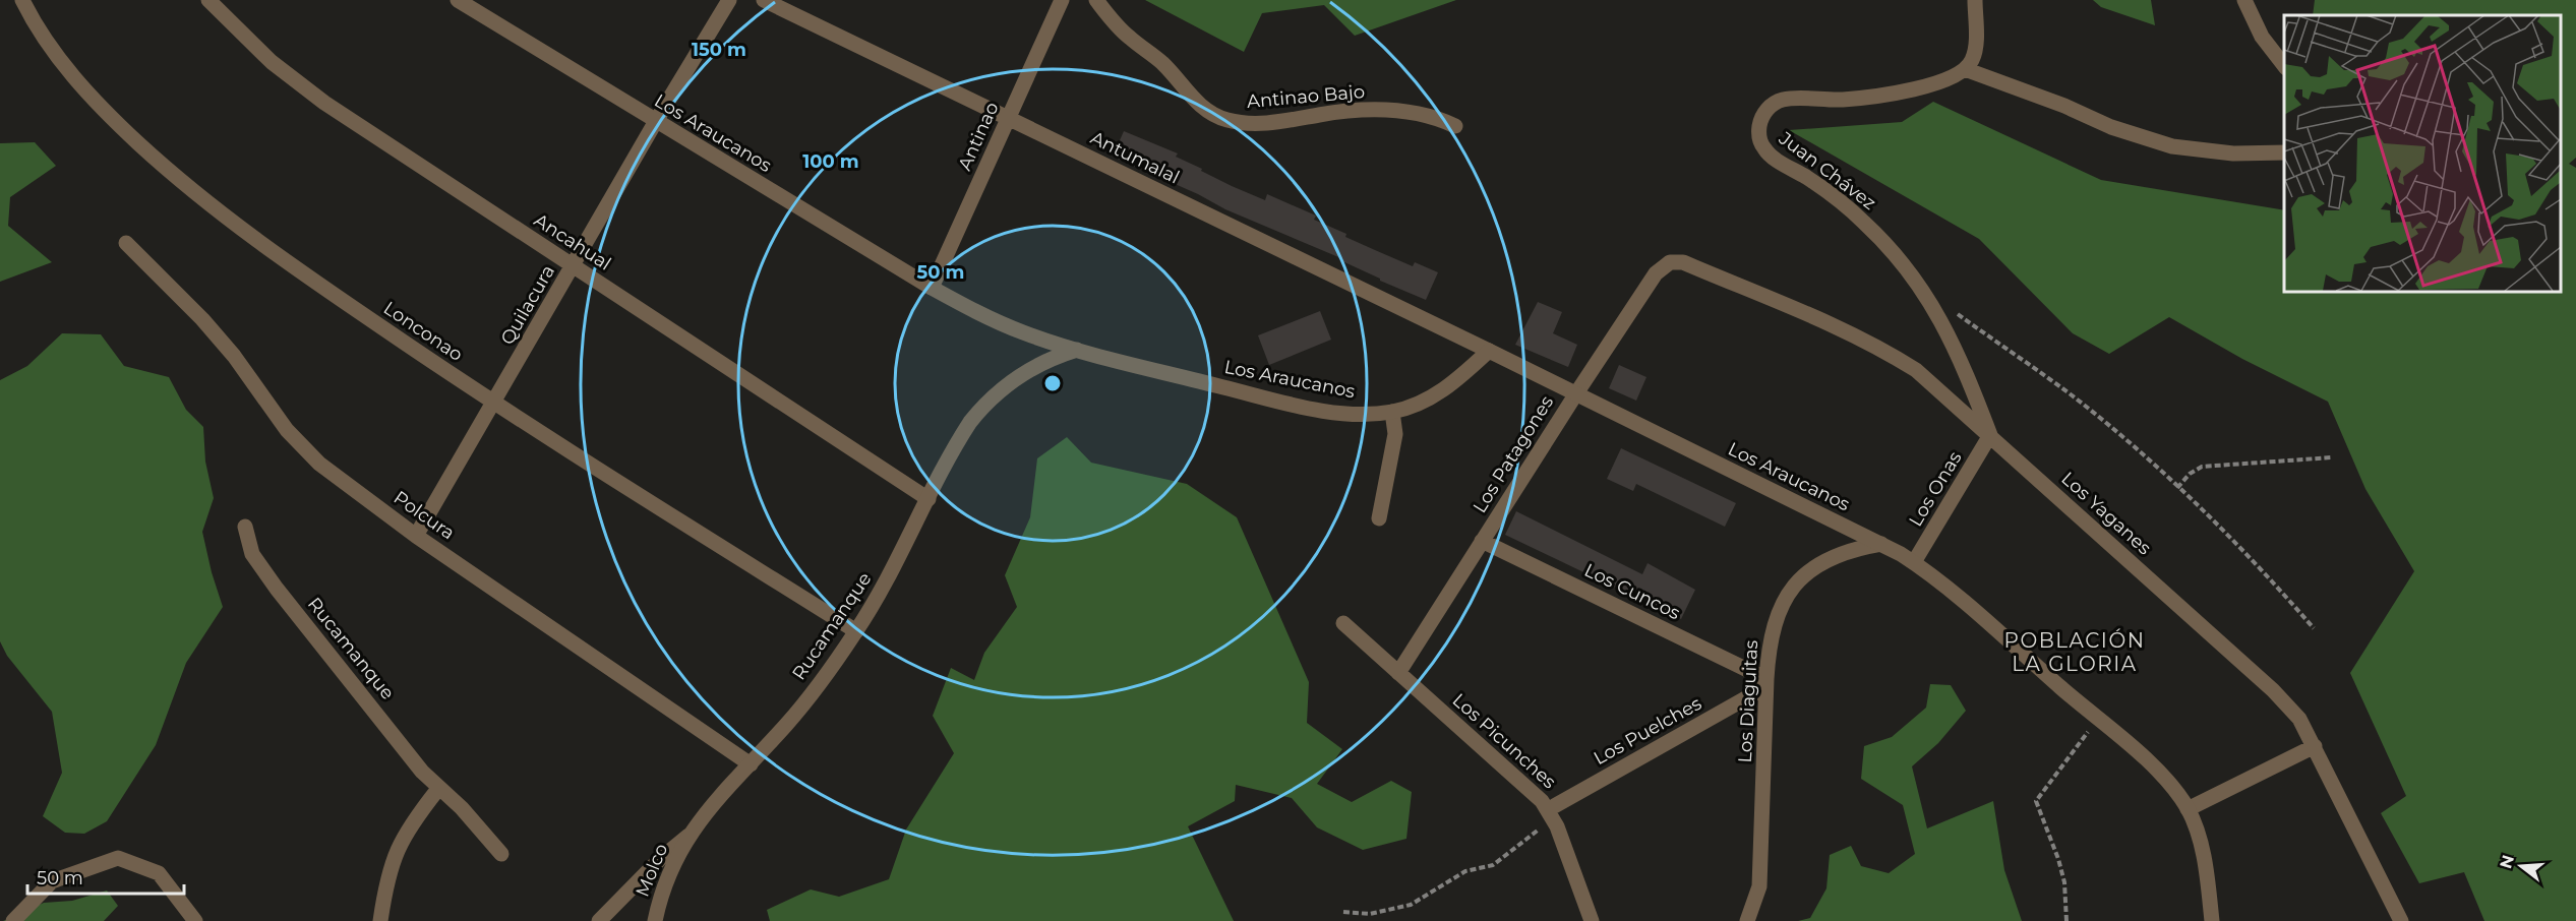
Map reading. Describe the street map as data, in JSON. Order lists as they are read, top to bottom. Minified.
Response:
{"streets":{"street":["Antinao Bajo","Los Araucanos","Antinao","Antumalal","Juan Chávez","Ancahual","Quilacura","Lonconao","Los Patagones","Los Onas","Los Yaganes","Polcura","Los Cuncos","Rucamanque","Los Diaguitas","Los Puelches","Los Picunches","Molco"]},"crossings":[["Los Araucanos","Antinao"],["Los Araucanos","Antumalal"],["Los Araucanos","Quilacura"],["Los Araucanos","Los Patagones"],["Los Araucanos","Los Onas"],["Los Araucanos","Rucamanque"],["Los Araucanos","Los Diaguitas"],["Antinao","Antumalal"],["Juan Chávez","Los Onas"],["Juan Chávez","Los Yaganes"],["Ancahual","Quilacura"],["Ancahual","Rucamanque"],["Quilacura","Lonconao"],["Quilacura","Polcura"],["Lonconao","Rucamanque"],["Los Patagones","Los Yaganes"],["Los Patagones","Los Cuncos"],["Los Patagones","Los Picunches"],["Los Onas","Los Yaganes"],["Polcura","Rucamanque"],["Los Cuncos","Los Diaguitas"],["Los Cuncos","Los Puelches"],["Rucamanque","Molco"],["Los Diaguitas","Los Puelches"],["Los Puelches","Los Picunches"]],"districts":["POBLACIÓN LA GLORIA"],"scale_bar":"50 m","north":"left","rings":["150 m","100 m","50 m"]}
